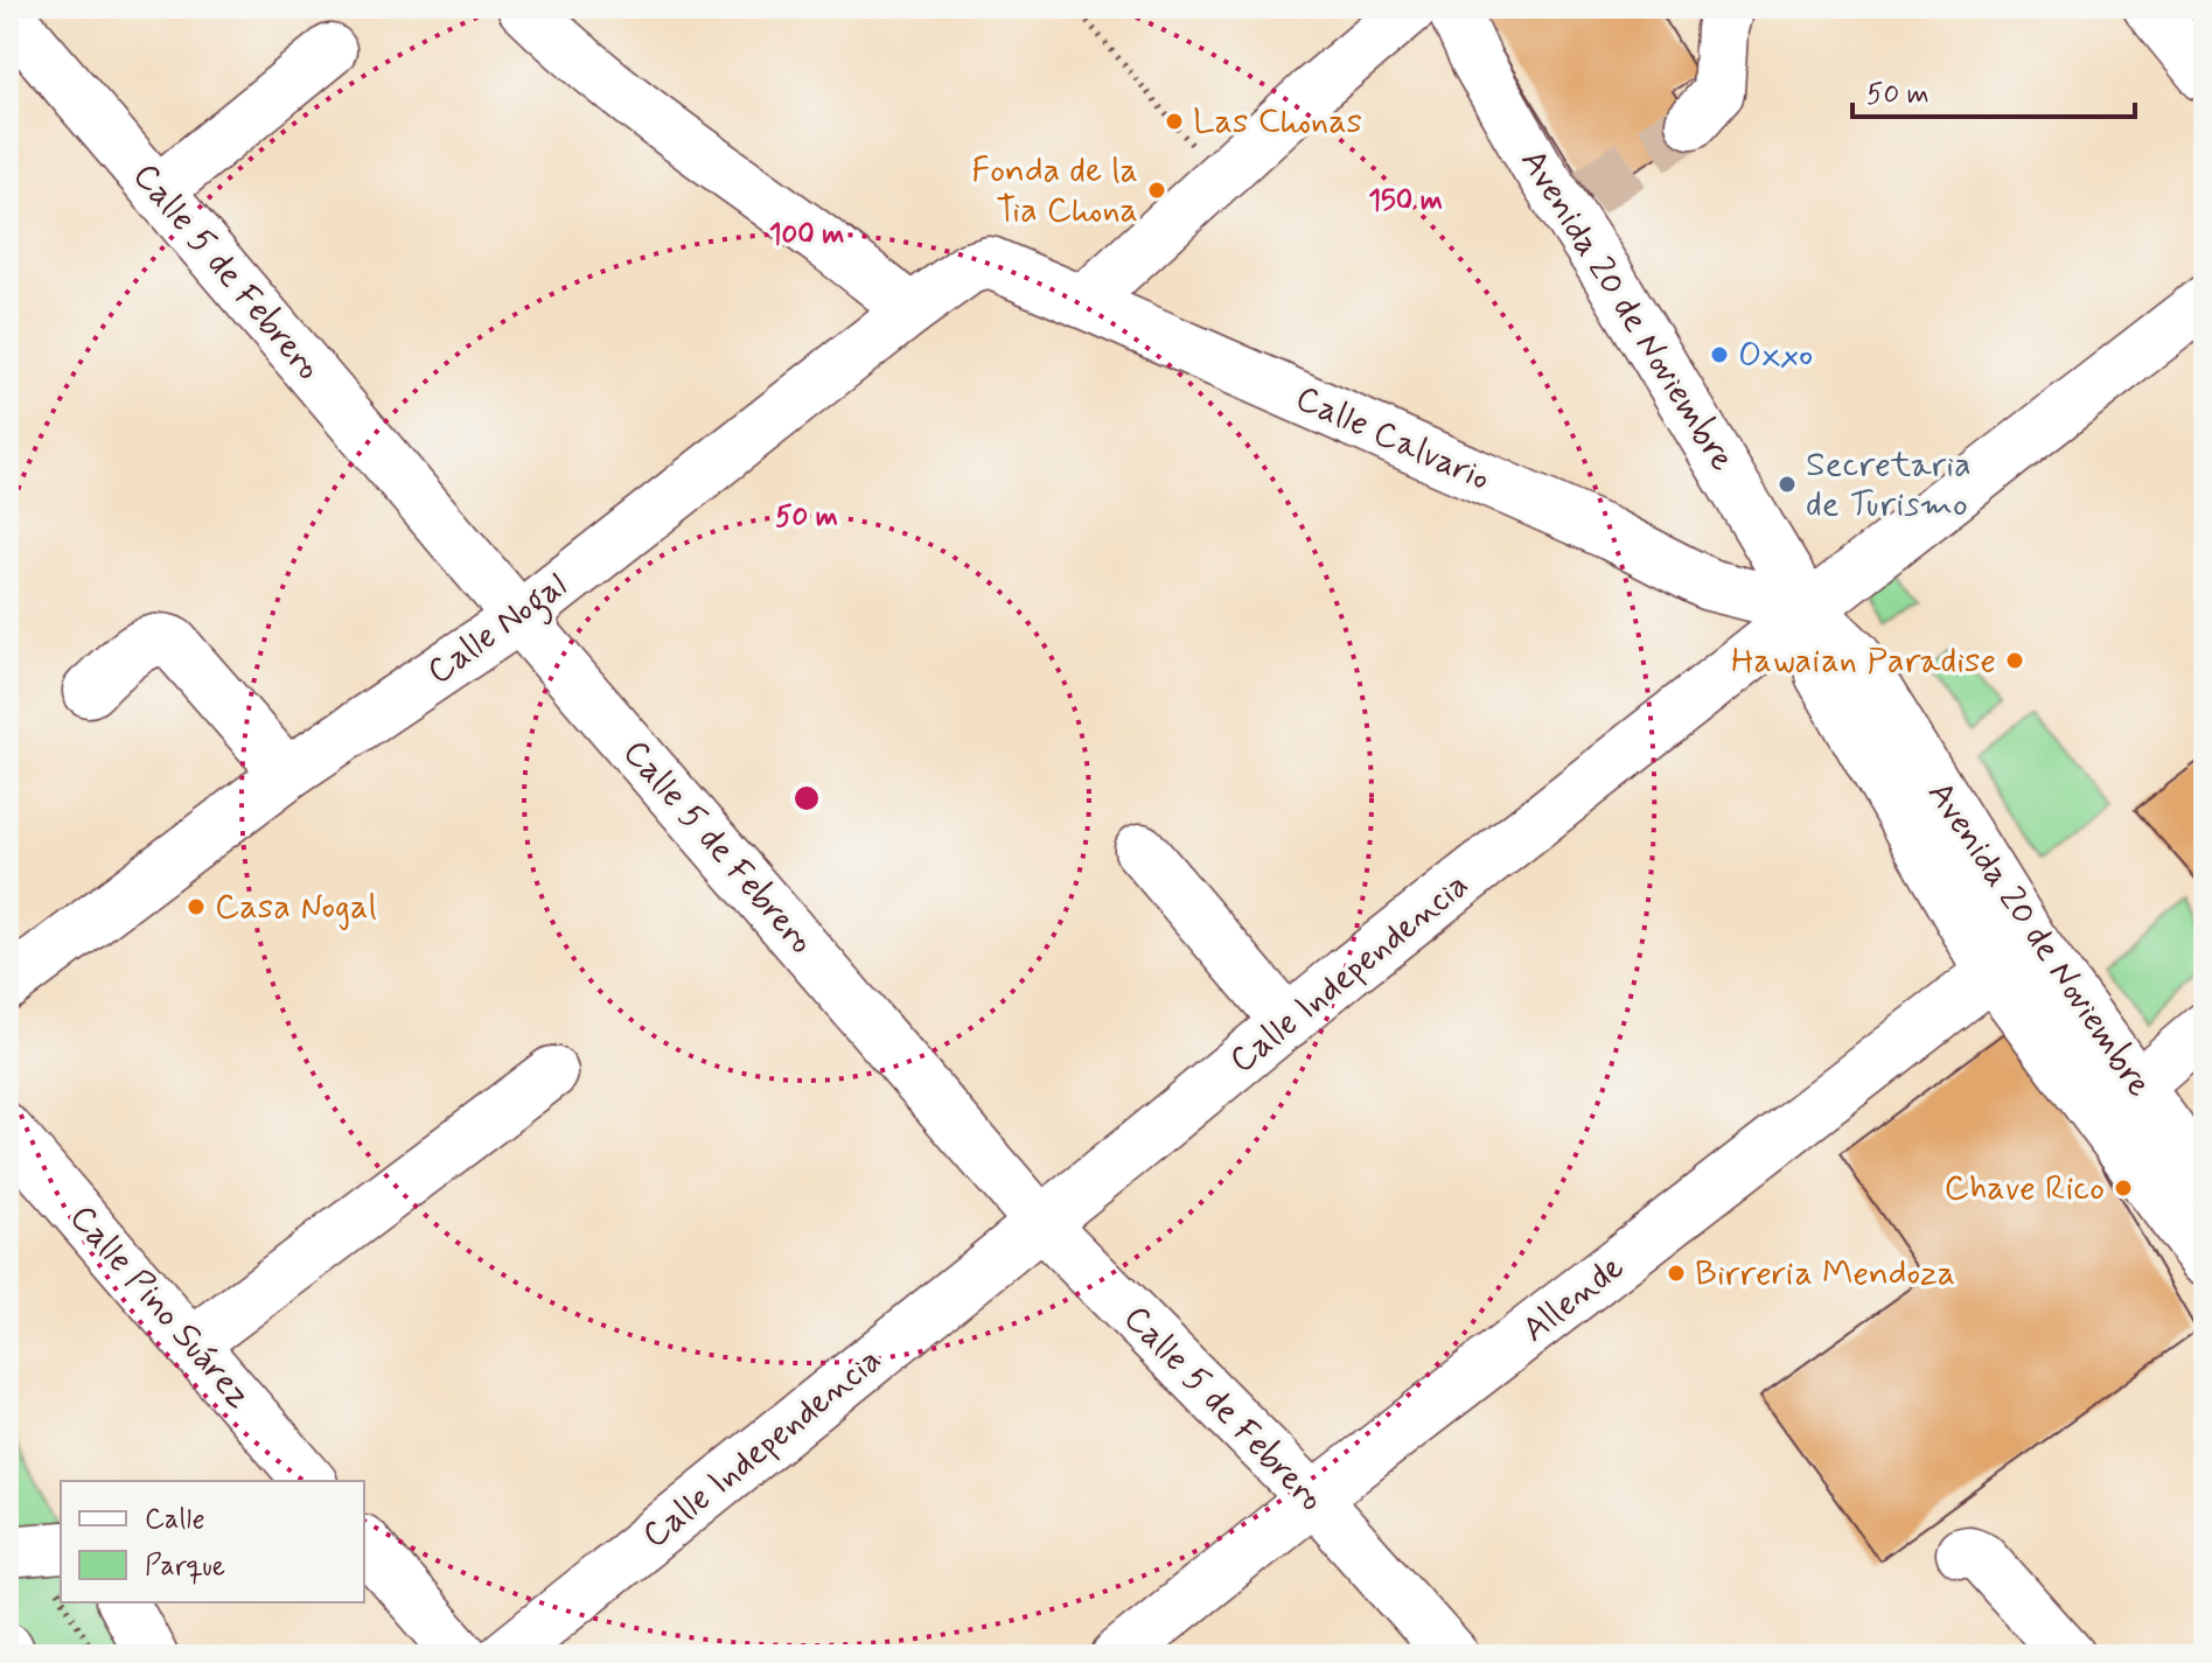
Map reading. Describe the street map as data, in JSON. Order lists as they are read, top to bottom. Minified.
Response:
{"streets":{"street":["Calle 5 de Febrero","Avenida 20 de Noviembre","Calle Calvario","Calle Nogal","Calle Independencia","Allende","Calle Pino Suárez"]},"crossings":[["Calle 5 de Febrero","Calle Nogal"],["Calle 5 de Febrero","Calle Independencia"],["Calle 5 de Febrero","Allende"],["Avenida 20 de Noviembre","Calle Calvario"],["Avenida 20 de Noviembre","Calle Independencia"],["Avenida 20 de Noviembre","Allende"],["Calle Calvario","Calle Nogal"],["Calle Calvario","Calle Independencia"]],"places":["Las Chonas","Fonda de la Tia Chona","Oxxo","Secretaria de Turismo","Hawaian Paradise","Casa Nogal","Chave Rico","Birreria Mendoza"],"legend":["Calle","Parque"],"scale_bar":"50 m","rings":["150 m","100 m","50 m"]}
